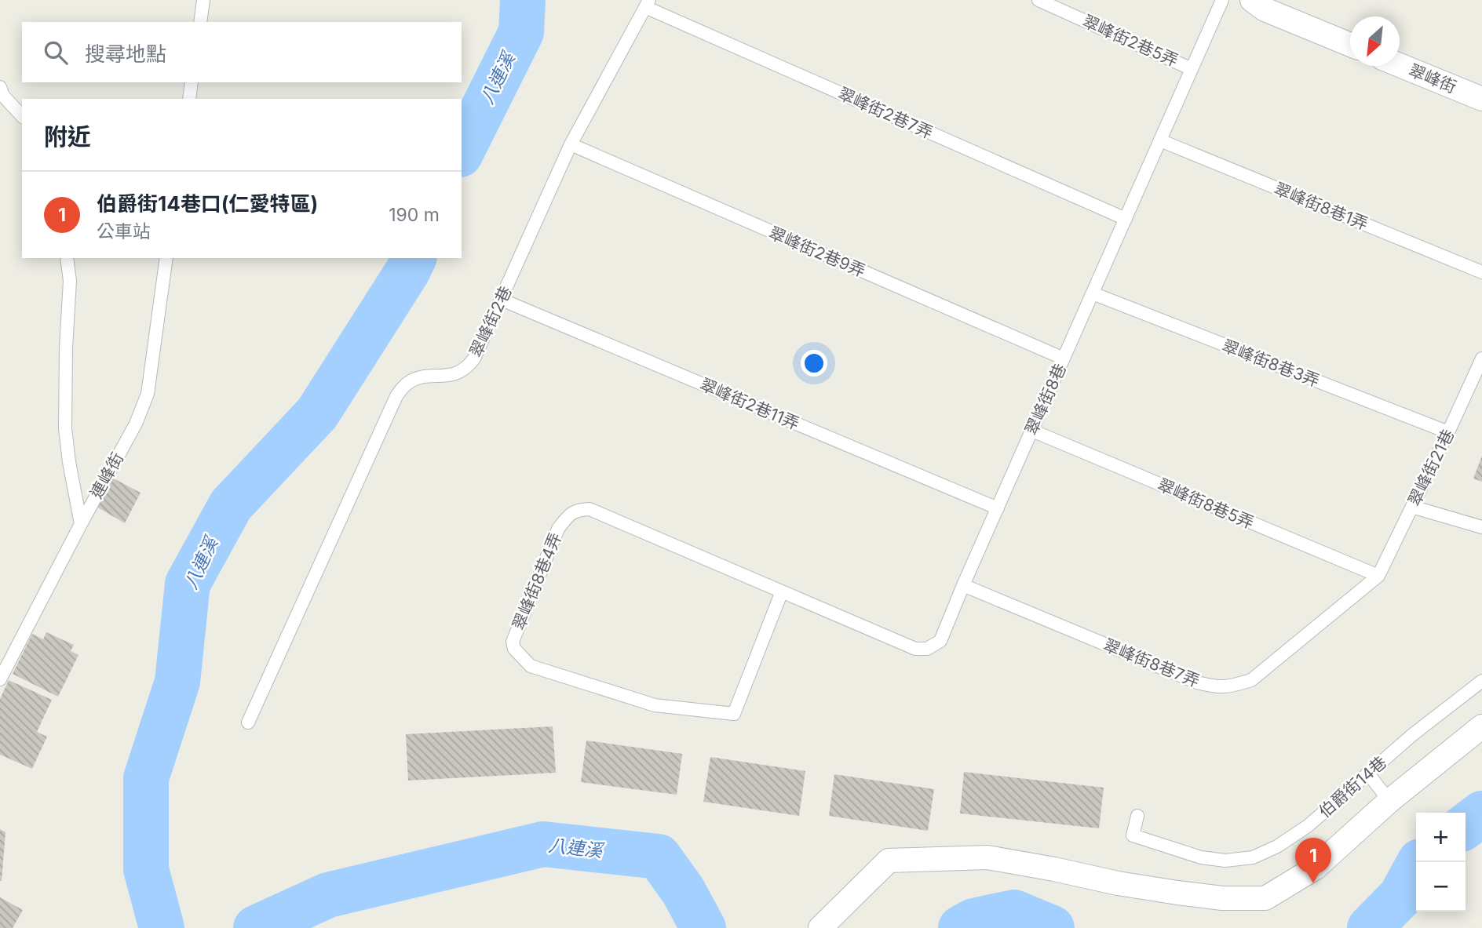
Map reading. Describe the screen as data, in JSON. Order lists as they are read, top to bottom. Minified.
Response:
{"streets":{"street":["翠峰街"],"lane":["翠峰街2巷5弄","翠峰街2巷7弄","翠峰街8巷1弄","翠峰街2巷9弄","翠峰街2巷","翠峰街8巷3弄","翠峰街8巷","翠峰街2巷11弄","翠峰街21巷","連峰街","翠峰街8巷5弄","翠峰街8巷4弄","翠峰街8巷7弄","伯爵街14巷"]},"crossings":[["翠峰街2巷5弄","翠峰街8巷"],["翠峰街2巷7弄","翠峰街2巷"],["翠峰街2巷7弄","翠峰街8巷"],["翠峰街8巷1弄","翠峰街8巷"],["翠峰街2巷9弄","翠峰街2巷"],["翠峰街2巷9弄","翠峰街8巷"],["翠峰街2巷","翠峰街2巷11弄"],["翠峰街8巷3弄","翠峰街8巷"],["翠峰街8巷3弄","翠峰街21巷"],["翠峰街8巷","翠峰街2巷11弄"],["翠峰街8巷","翠峰街8巷5弄"],["翠峰街8巷","翠峰街8巷4弄"],["翠峰街8巷","翠峰街8巷7弄"],["翠峰街21巷","翠峰街8巷5弄"],["翠峰街21巷","翠峰街8巷7弄"],["翠峰街8巷5弄","翠峰街8巷7弄"]],"water":["八連溪"],"north":"bottom left","page":{"search":"搜尋地點","heading":"附近","list":[{"mark":"1","name":"伯爵街14巷口(仁愛特區)","note":"公車站","value":"190 m"}],"map_buttons":["+","−"],"pins":"1"}}
